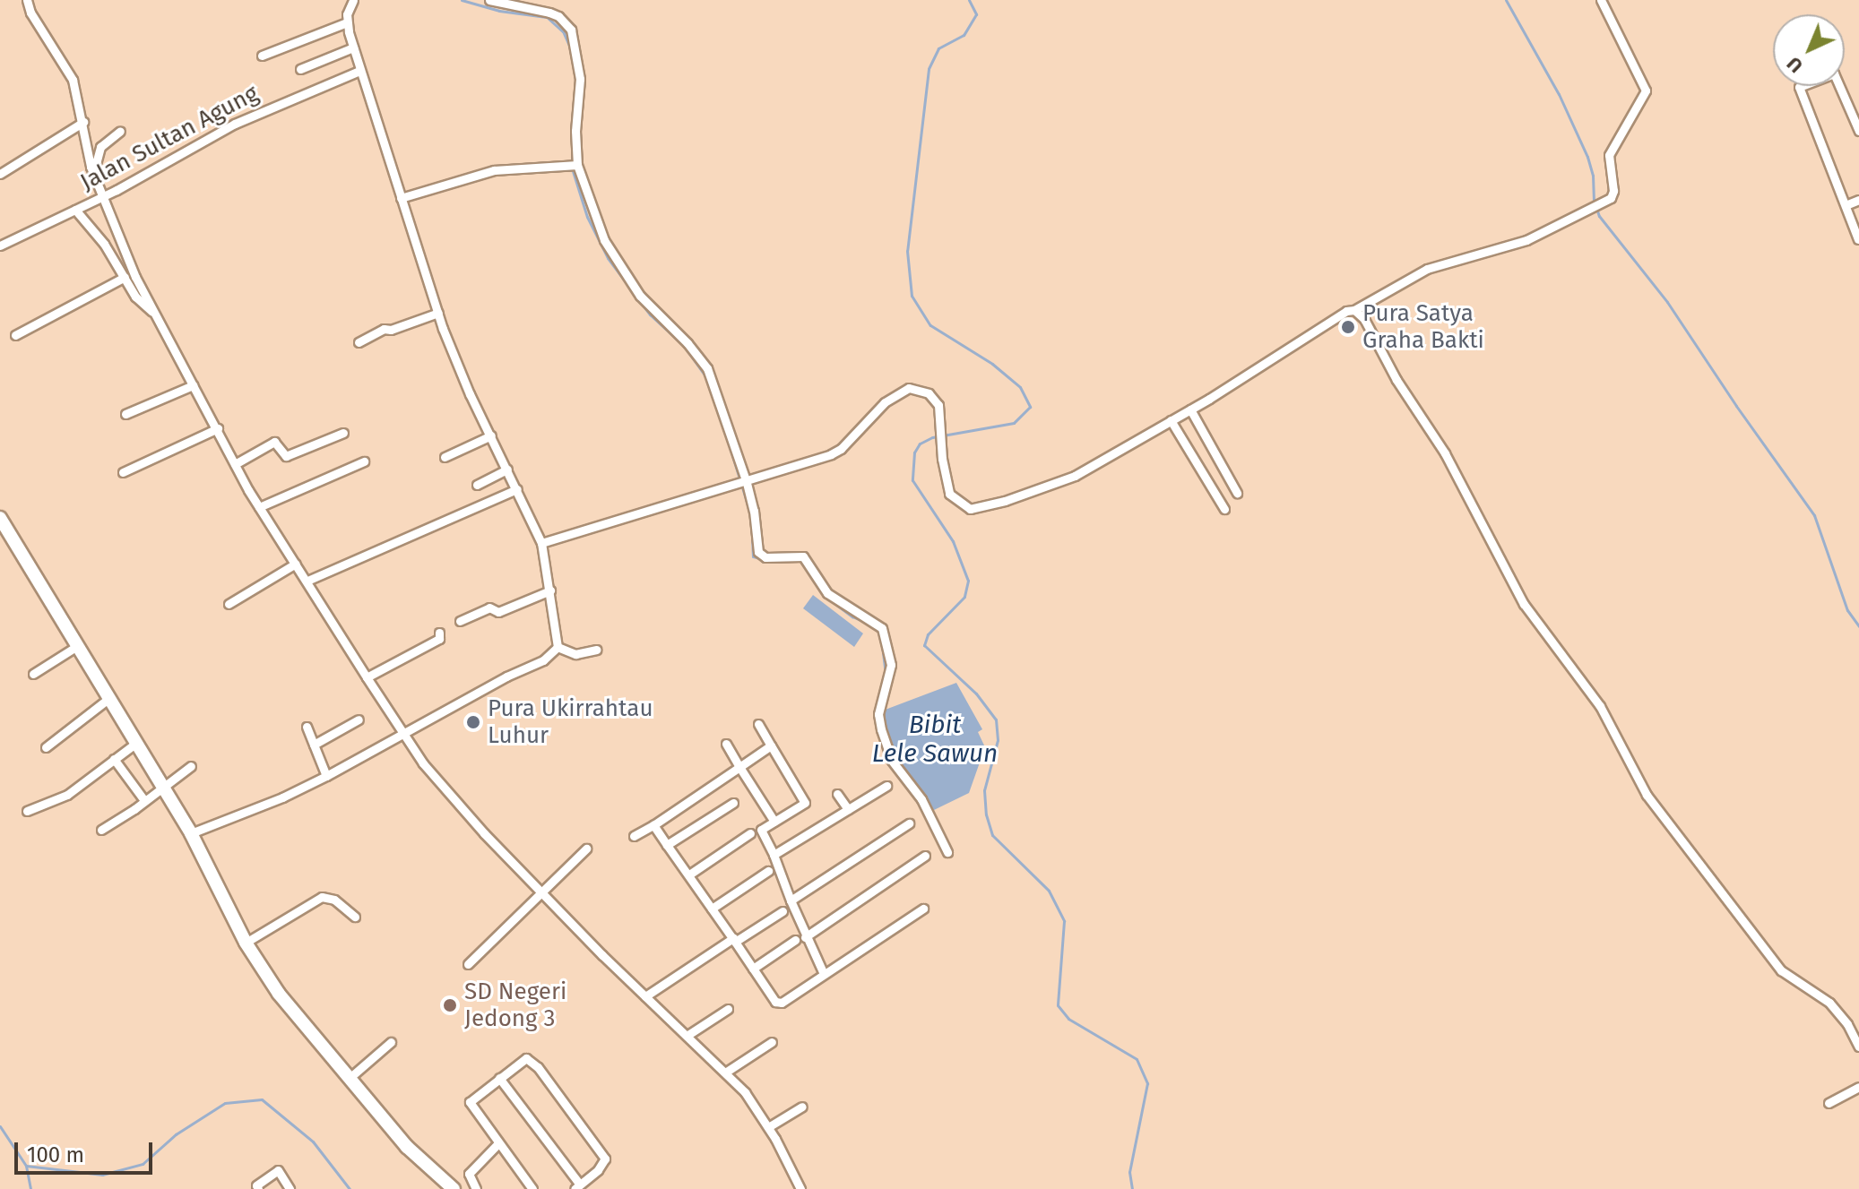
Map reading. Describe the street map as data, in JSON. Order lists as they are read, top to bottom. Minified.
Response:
{"streets":{"street":["Jalan Sultan Agung"]},"water":["Bibit Lele Sawun"],"places":["Pura Satya Graha Bakti","Pura Ukirrahtau Luhur","SD Negeri Jedong 3"],"scale_bar":"100 m","north":"bottom left"}
